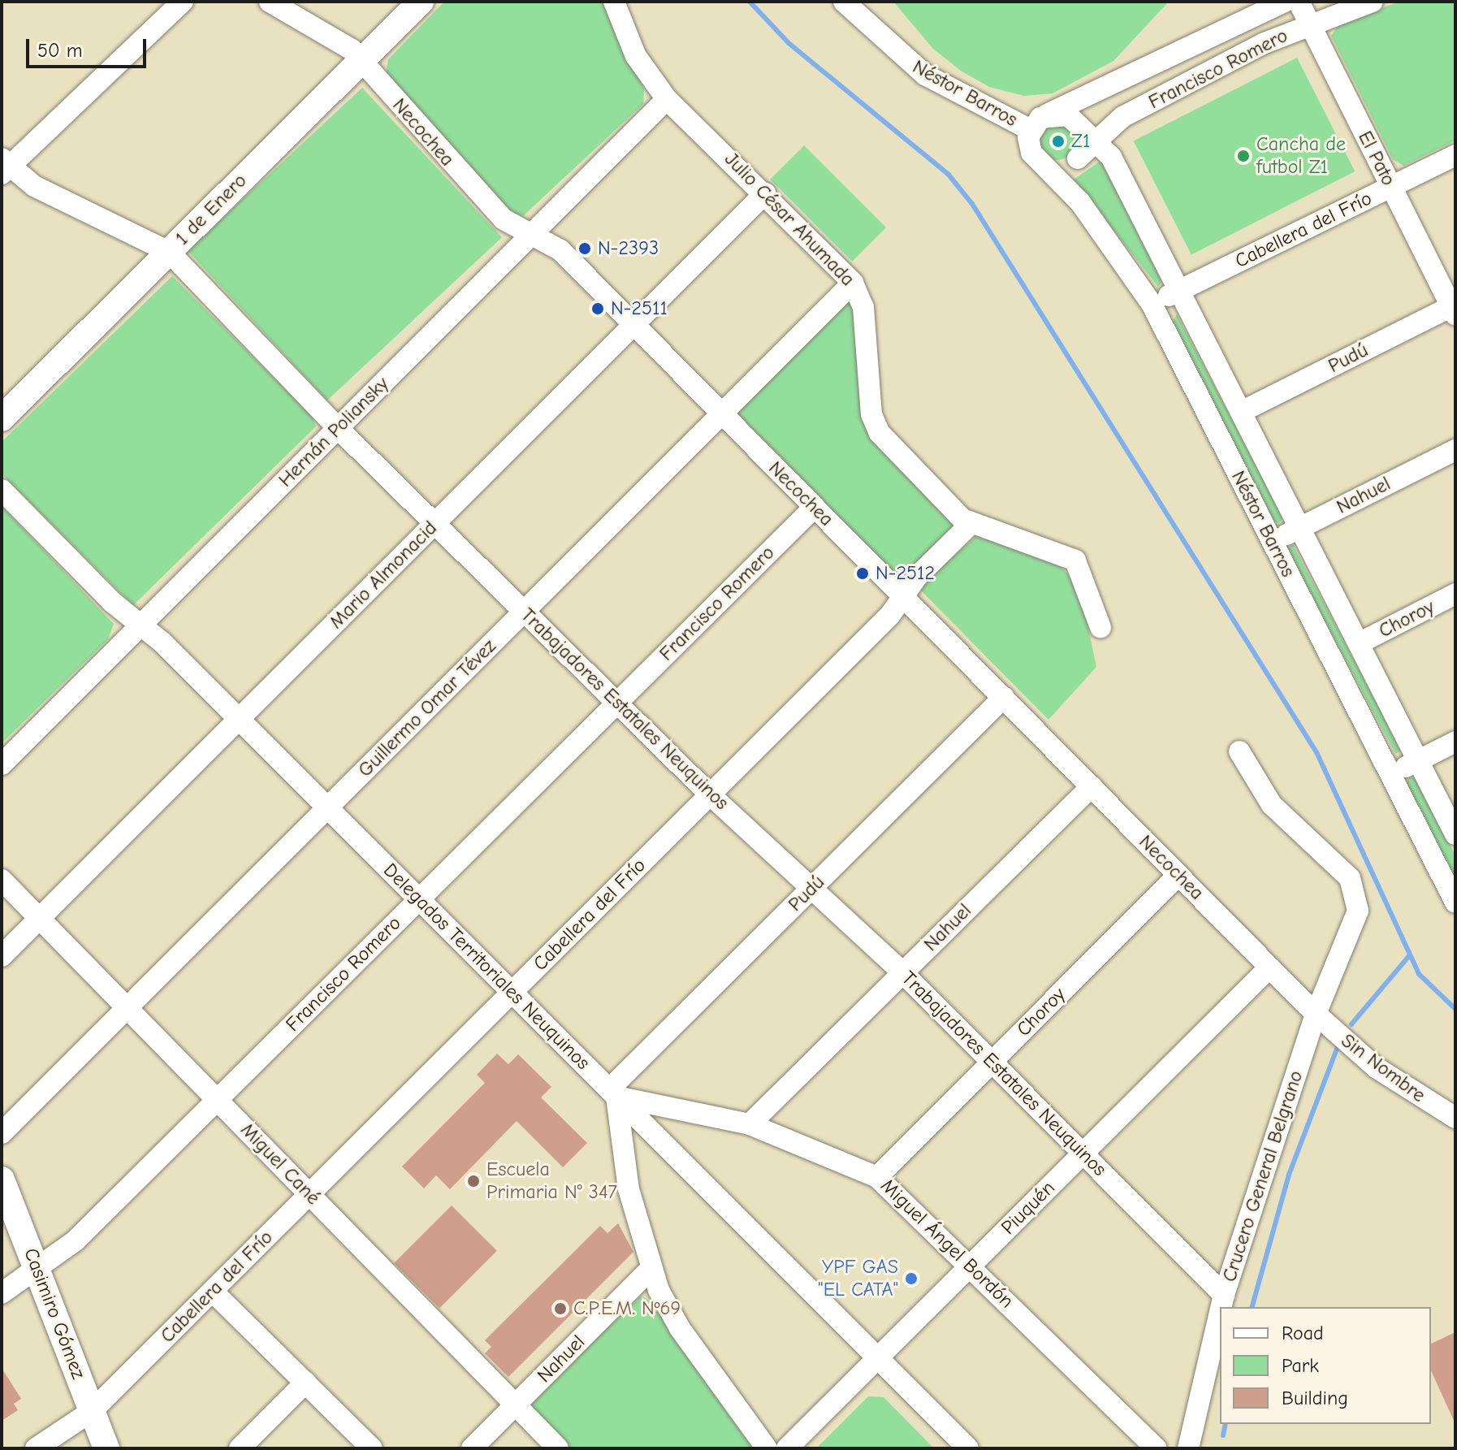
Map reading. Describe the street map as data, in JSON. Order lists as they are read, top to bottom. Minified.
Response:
{"streets":{"main road":["1 de Enero","Casimiro Gómez"],"street":["Francisco Romero","Néstor Barros","Necochea","El Pato","Julio César Ahumada","Cabellera del Frío","Pudú","Hernán Poliansky","Nahuel","Mario Almonacid","Choroy","Guillermo Omar Tévez","Trabajadores Estatales Neuquinos","Delegados Territoriales Neuquinos","Sin Nombre","Miguel Cané","Crucero General Belgrano","Piuquén","Miguel Ángel Bordón"]},"crossings":[["Francisco Romero","Néstor Barros"],["Francisco Romero","Necochea"],["Francisco Romero","El Pato"],["Francisco Romero","Trabajadores Estatales Neuquinos"],["Francisco Romero","Delegados Territoriales Neuquinos"],["Francisco Romero","Miguel Cané"],["Francisco Romero","Casimiro Gómez"],["Néstor Barros","Cabellera del Frío"],["Néstor Barros","Pudú"],["Néstor Barros","Nahuel"],["Néstor Barros","Choroy"],["Necochea","1 de Enero"],["Necochea","Cabellera del Frío"],["Necochea","Pudú"],["Necochea","Hernán Poliansky"],["Necochea","Nahuel"],["Necochea","Mario Almonacid"],["Necochea","Choroy"],["Necochea","Guillermo Omar Tévez"],["Necochea","Sin Nombre"],["Necochea","Crucero General Belgrano"],["Necochea","Piuquén"],["El Pato","Cabellera del Frío"],["El Pato","Pudú"],["1 de Enero","Trabajadores Estatales Neuquinos"],["Julio César Ahumada","Cabellera del Frío"],["Julio César Ahumada","Hernán Poliansky"],["Julio César Ahumada","Mario Almonacid"],["Julio César Ahumada","Guillermo Omar Tévez"],["Cabellera del Frío","Trabajadores Estatales Neuquinos"],["Cabellera del Frío","Delegados Territoriales Neuquinos"],["Cabellera del Frío","Miguel Cané"],["Cabellera del Frío","Casimiro Gómez"],["Pudú","Trabajadores Estatales Neuquinos"],["Pudú","Delegados Territoriales Neuquinos"],["Pudú","Miguel Ángel Bordón"],["Hernán Poliansky","Trabajadores Estatales Neuquinos"],["Hernán Poliansky","Delegados Territoriales Neuquinos"],["Nahuel","Trabajadores Estatales Neuquinos"],["Nahuel","Miguel Cané"],["Nahuel","Miguel Ángel Bordón"],["Mario Almonacid","Trabajadores Estatales Neuquinos"],["Mario Almonacid","Delegados Territoriales Neuquinos"],["Mario Almonacid","Miguel Cané"],["Choroy","Trabajadores Estatales Neuquinos"],["Choroy","Miguel Ángel Bordón"],["Guillermo Omar Tévez","Trabajadores Estatales Neuquinos"],["Guillermo Omar Tévez","Delegados Territoriales Neuquinos"],["Guillermo Omar Tévez","Miguel Cané"],["Trabajadores Estatales Neuquinos","Crucero General Belgrano"],["Trabajadores Estatales Neuquinos","Piuquén"],["Delegados Territoriales Neuquinos","Piuquén"],["Delegados Territoriales Neuquinos","Miguel Ángel Bordón"],["Sin Nombre","Crucero General Belgrano"],["Piuquén","Miguel Ángel Bordón"]],"places":["Z1","Cancha de futbol Z1","N-2393","N-2511","N-2512","Escuela Primaria N° 347","YPF GAS \"EL CATA\"","C.P.E.M. Nº69"],"legend":["Road","Park","Building"],"scale_bar":"50 m"}
